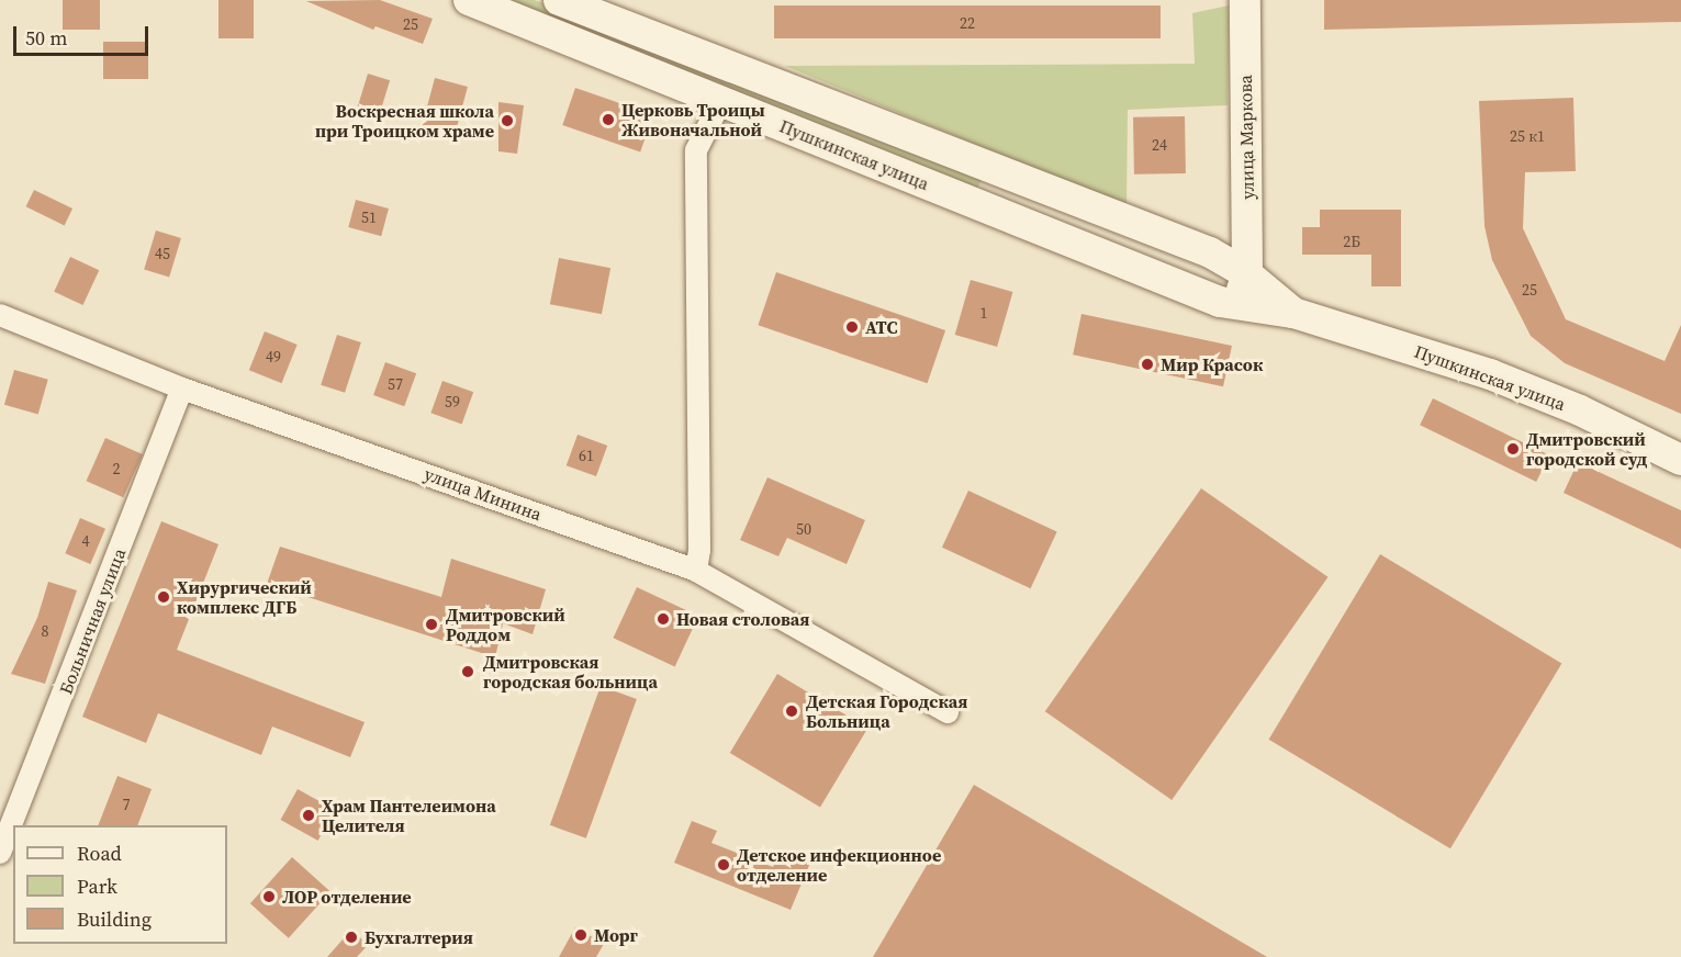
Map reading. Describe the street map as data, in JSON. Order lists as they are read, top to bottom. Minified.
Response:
{"streets":{"main road":["улица Маркова","Пушкинская улица"],"street":["улица Минина","Больничная улица"]},"crossings":[["улица Маркова","Пушкинская улица"],["улица Минина","Больничная улица"]],"places":["Церковь Троицы Живоначальной","Воскресная школа при Троицком храме","АТС","Мир Красок","Дмитровский городской суд","Хирургический комплекс ДГБ","Новая столовая","Дмитровский Роддом","Дмитровская городская больница","Детская Городская Больница","Храм Пантелеимона Целителя","Детское инфекционное отделение","ЛОР отделение","Морг","Бухгалтерия"],"house_numbers":["22","25","25 к1","24","51","2Б","45","25","1","49","57","59","61","2","50","4","8","7"],"legend":["Road","Park","Building"],"scale_bar":"50 m"}
